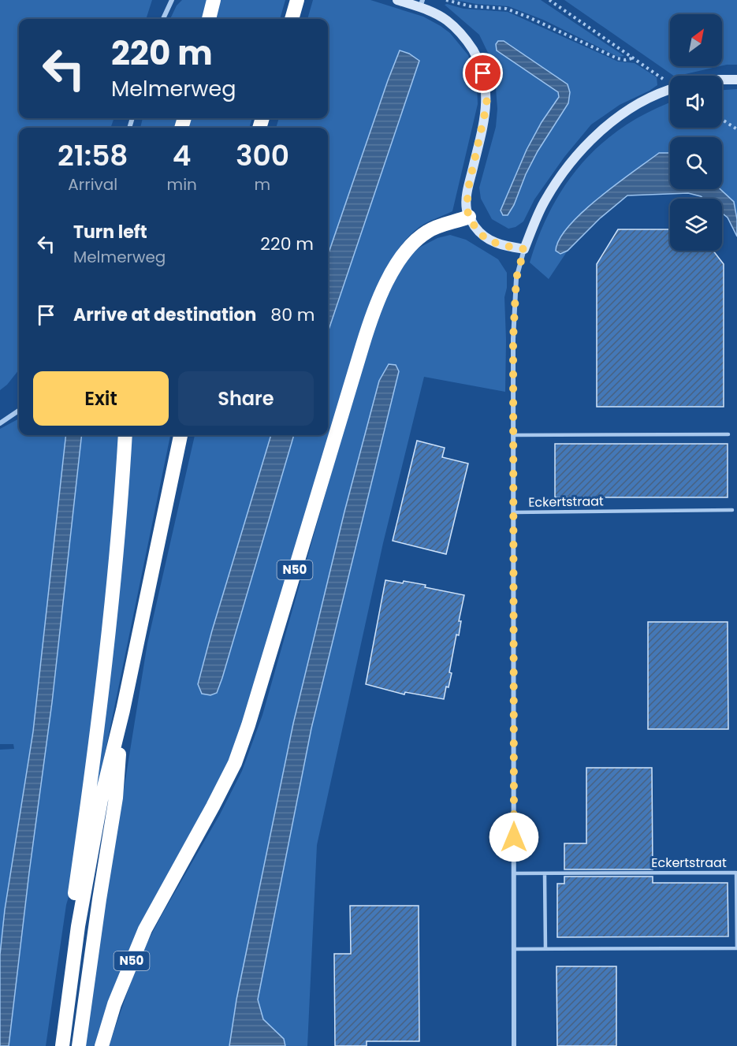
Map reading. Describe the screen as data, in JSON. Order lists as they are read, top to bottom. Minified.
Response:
{"streets":{"highway":["N50"],"street":["Eckertstraat"]},"north":"top right","page":{"turn":["220 m","Melmerweg"],"eta":["21:58","Arrival","4","min","300","m"],"list":[{"name":"Turn left","note":"Melmerweg","value":"220 m"},{"name":"Arrive at destination","value":"80 m"}],"buttons":["Exit","Share"]}}
